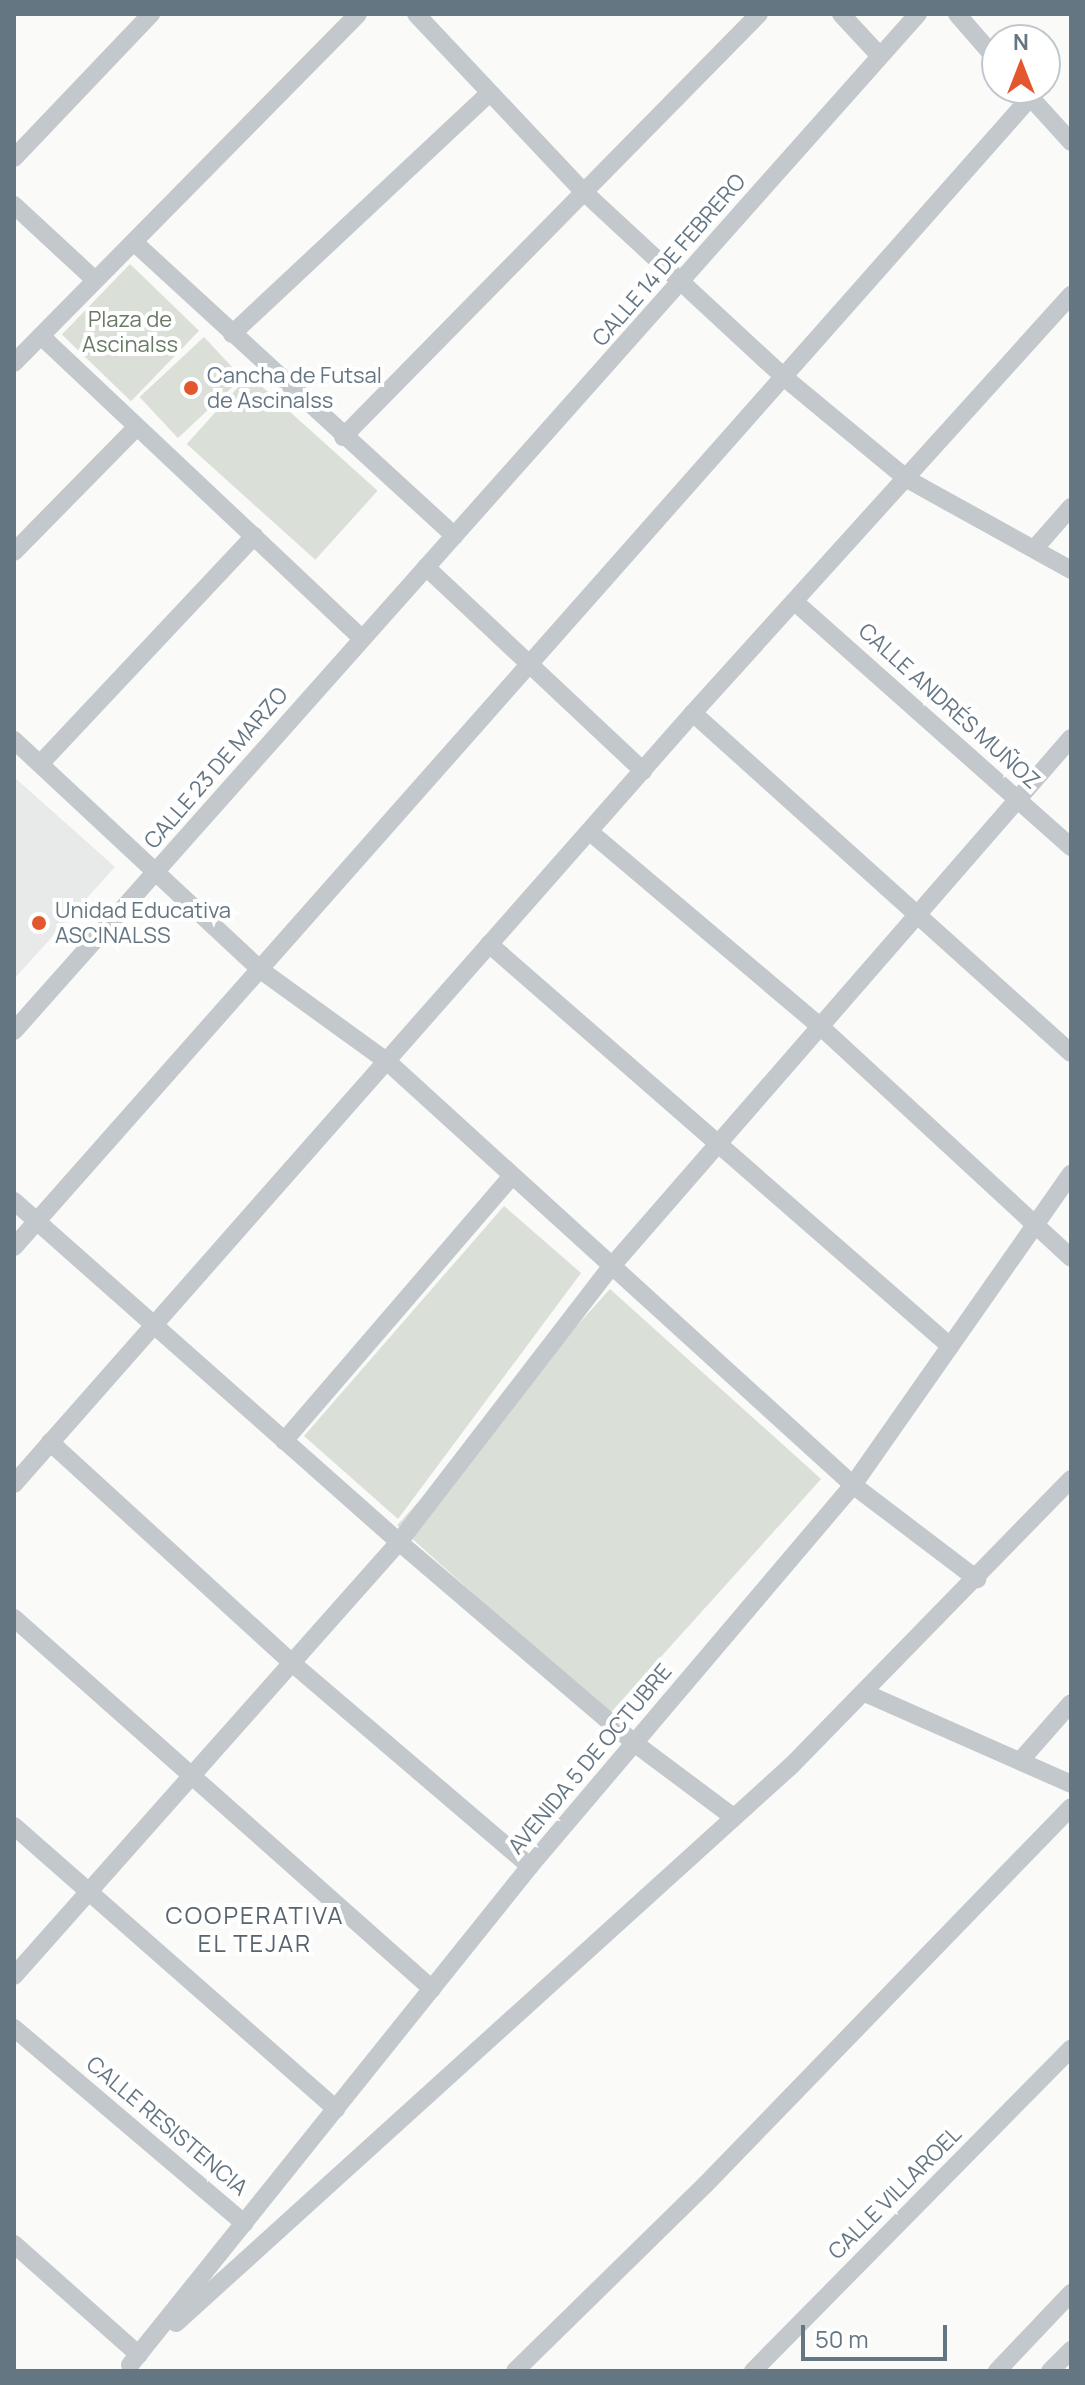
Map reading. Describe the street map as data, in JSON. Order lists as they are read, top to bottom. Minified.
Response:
{"streets":{"street":["CALLE 14 DE FEBRERO","CALLE ANDRÉS MUÑOZ","CALLE 23 DE MARZO","AVENIDA 5 DE OCTUBRE","CALLE RESISTENCIA","CALLE VILLAROEL"]},"crossings":[["CALLE 14 DE FEBRERO","CALLE 23 DE MARZO"],["AVENIDA 5 DE OCTUBRE","CALLE RESISTENCIA"]],"districts":["COOPERATIVA EL TEJAR"],"parks":["Plaza de Ascinalss"],"places":["Cancha de Futsal de Ascinalss","Unidad Educativa ASCINALSS"],"scale_bar":"50 m","north":"top"}
